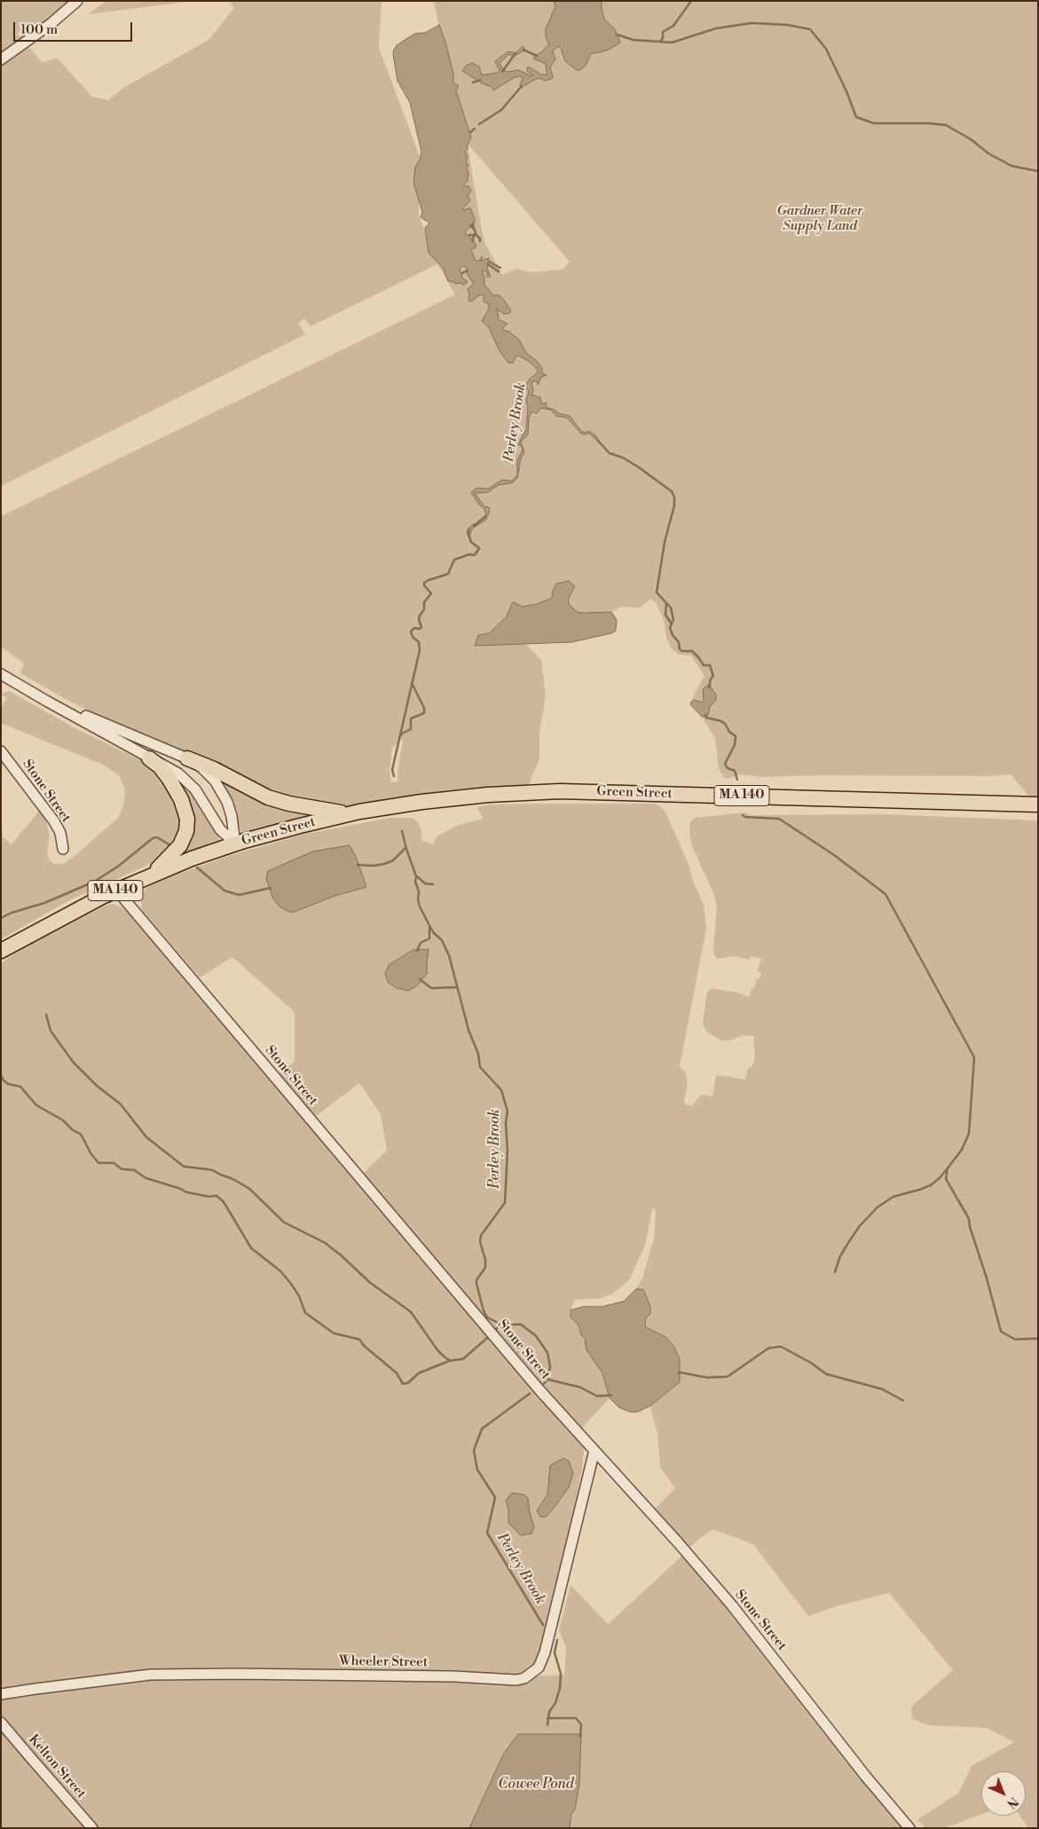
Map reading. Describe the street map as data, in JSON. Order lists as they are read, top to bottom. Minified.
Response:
{"streets":{"highway":["Green Street","MA 140"],"street":["Stone Street","Wheeler Street","Kelton Street"]},"crossings":[["Stone Street","MA 140"],["Stone Street","Wheeler Street"],["Green Street","MA 140"]],"water":["Perley Brook","Cowee Pond"],"parks":["Gardner Water Supply Land"],"scale_bar":"100 m","north":"bottom right"}
